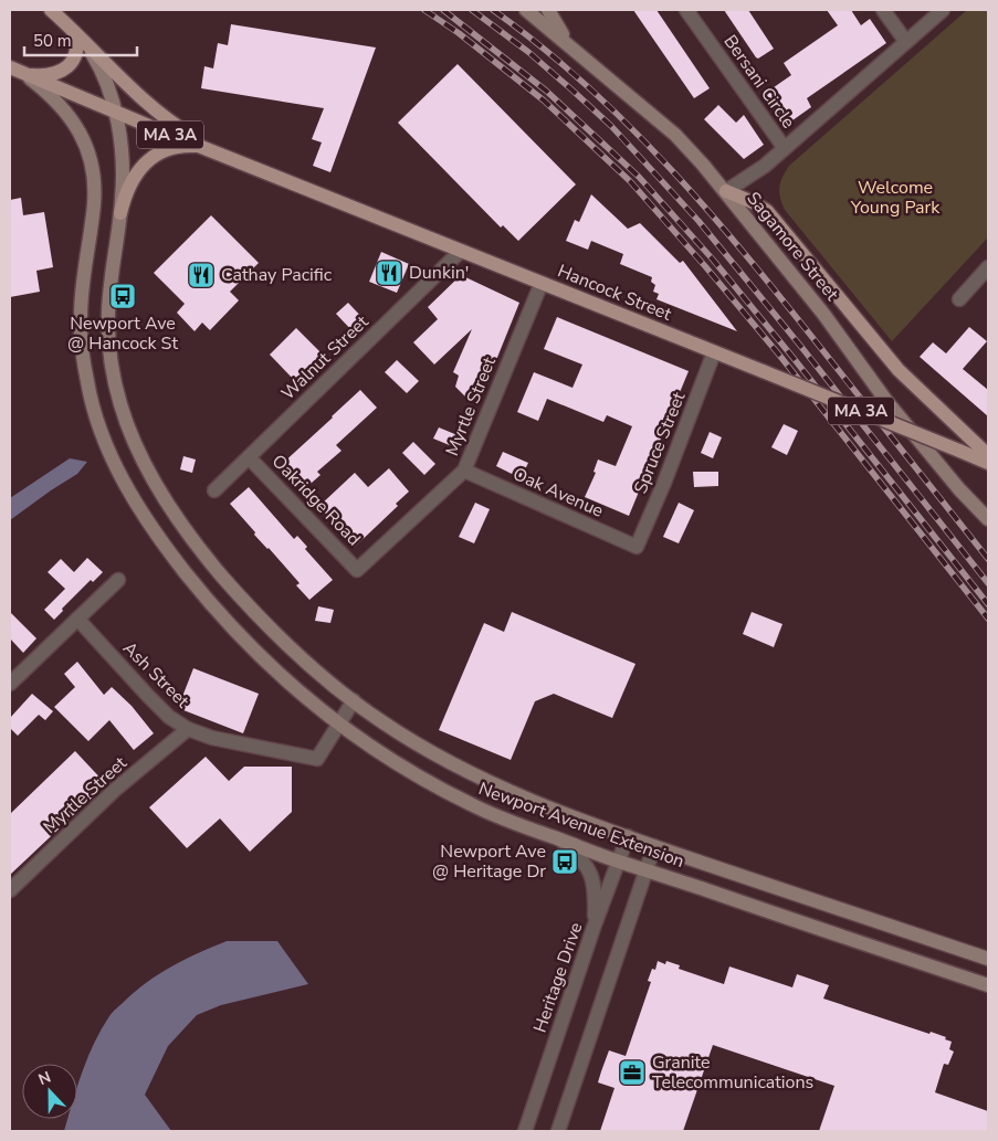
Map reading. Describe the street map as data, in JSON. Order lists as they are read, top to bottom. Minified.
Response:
{"streets":{"main road":["MA 3A","Sagamore Street","Hancock Street","Newport Avenue Extension"],"street":["Bersani Circle","Walnut Street","Myrtle Street","Spruce Street","Oak Avenue","Oakridge Road","Ash Street","Heritage Drive"]},"crossings":[["Bersani Circle","Sagamore Street"],["Hancock Street","Walnut Street"],["Hancock Street","Myrtle Street"],["Hancock Street","Spruce Street"],["Hancock Street","Newport Avenue Extension"],["Walnut Street","Oakridge Road"],["Myrtle Street","Oak Avenue"],["Myrtle Street","Oakridge Road"],["Myrtle Street","Ash Street"],["Spruce Street","Oak Avenue"],["Ash Street","Newport Avenue Extension"],["Newport Avenue Extension","Heritage Drive"]],"parks":["Welcome Young Park"],"places":{"restaurant":["Dunkin'","Cathay Pacific"],"bus stop":["Newport Ave @ Hancock St","Newport Ave @ Heritage Dr"],"office":["Granite Telecommunications"]},"scale_bar":"50 m","north":"top"}
